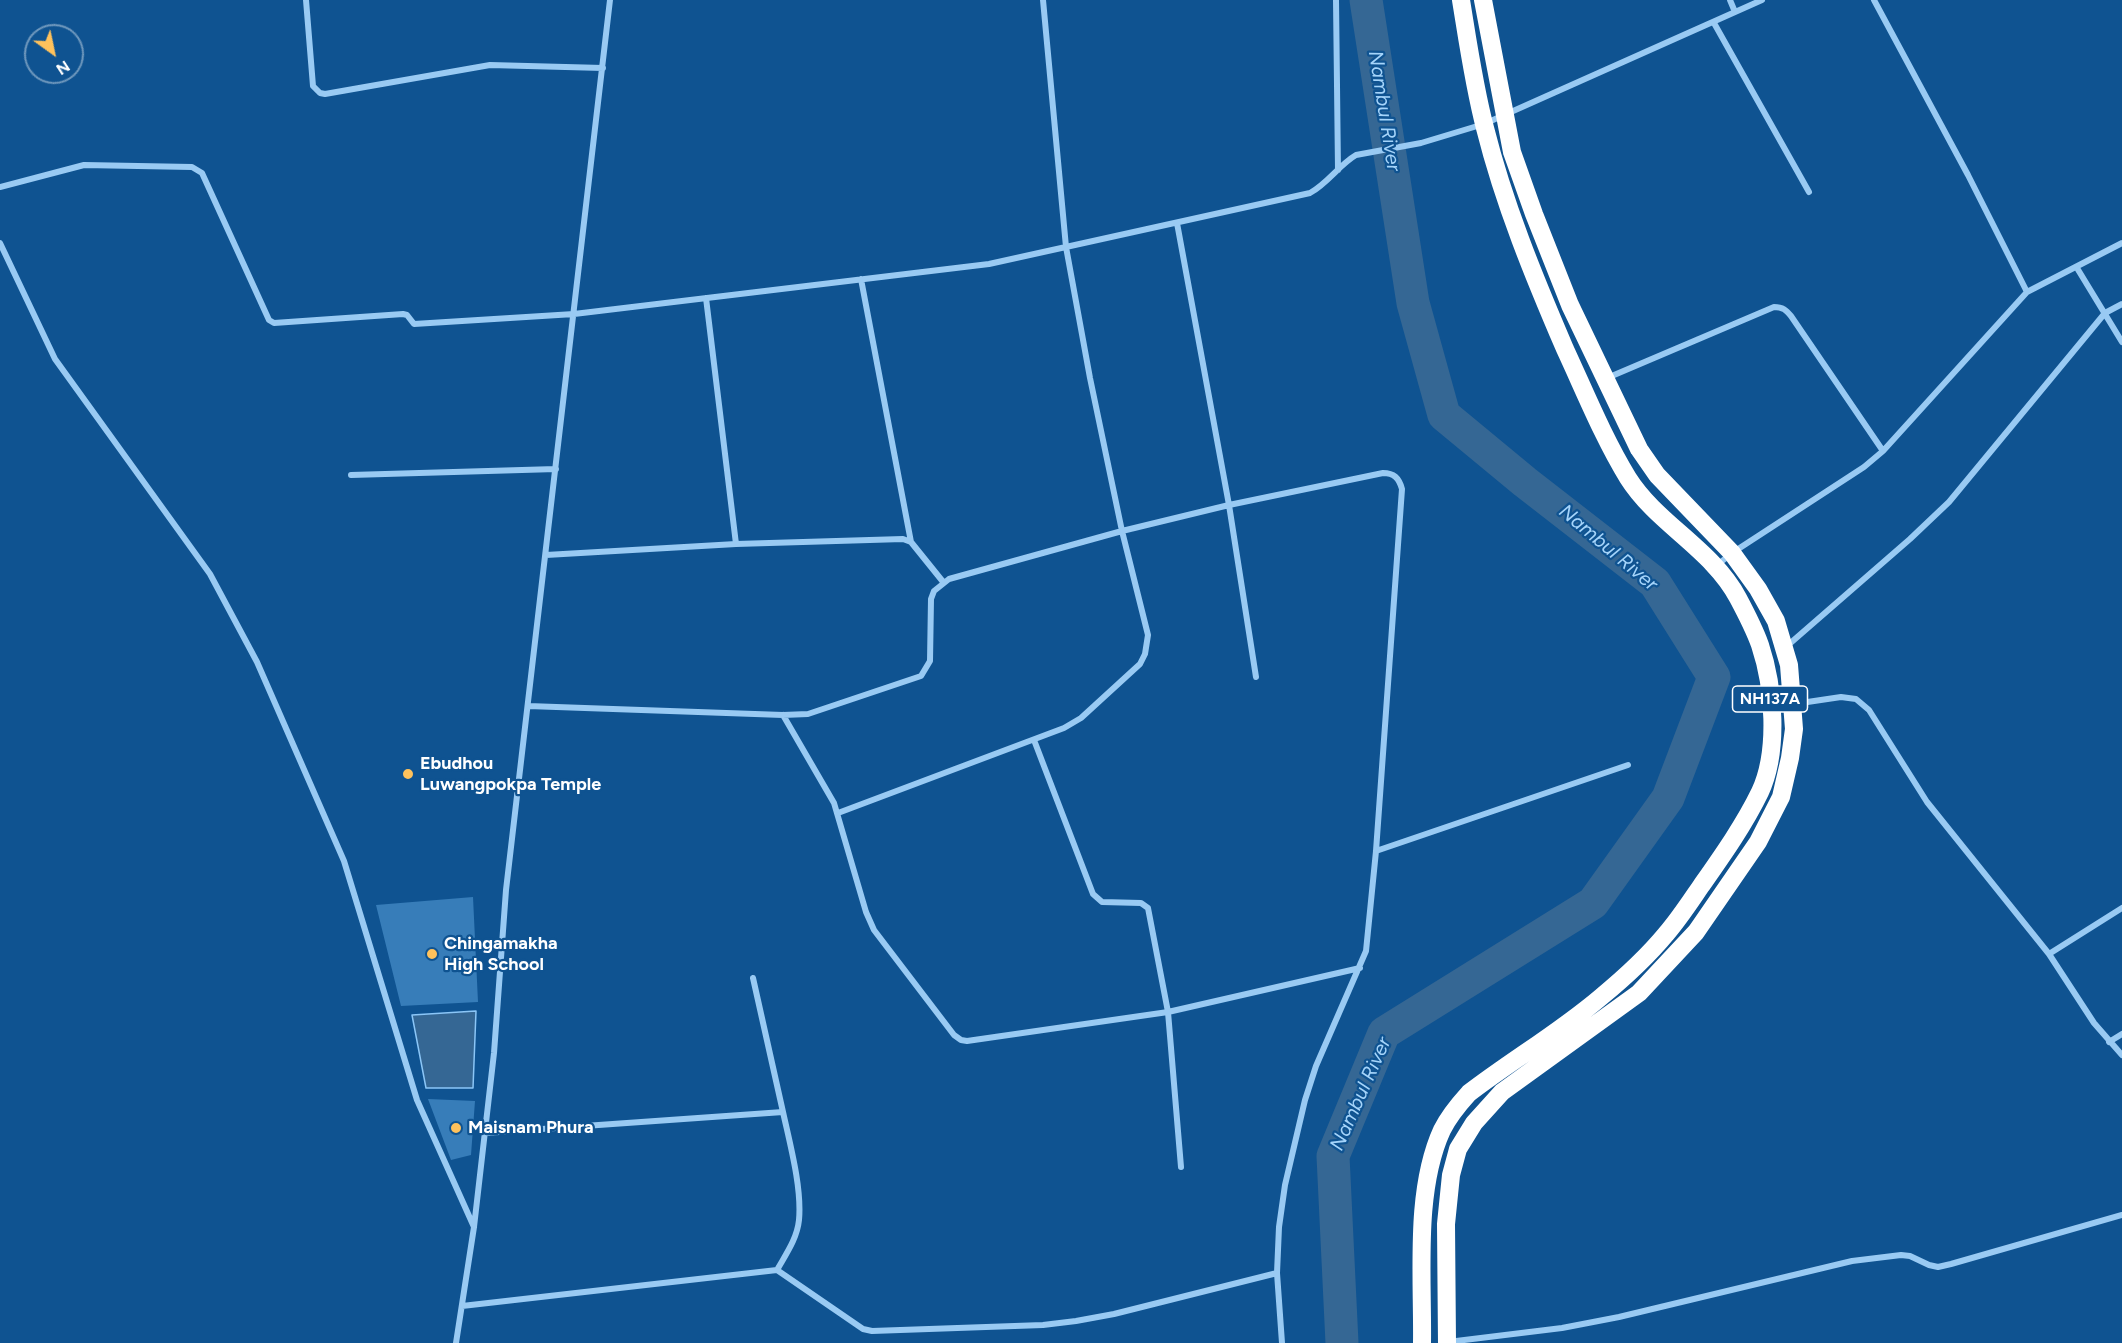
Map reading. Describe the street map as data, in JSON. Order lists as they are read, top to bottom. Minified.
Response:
{"streets":{"highway":["NH137A"]},"water":["Nambul River"],"places":["Ebudhou Luwangpokpa Temple","Chingamakha High School","Maisnam Phura"],"north":"bottom right"}
